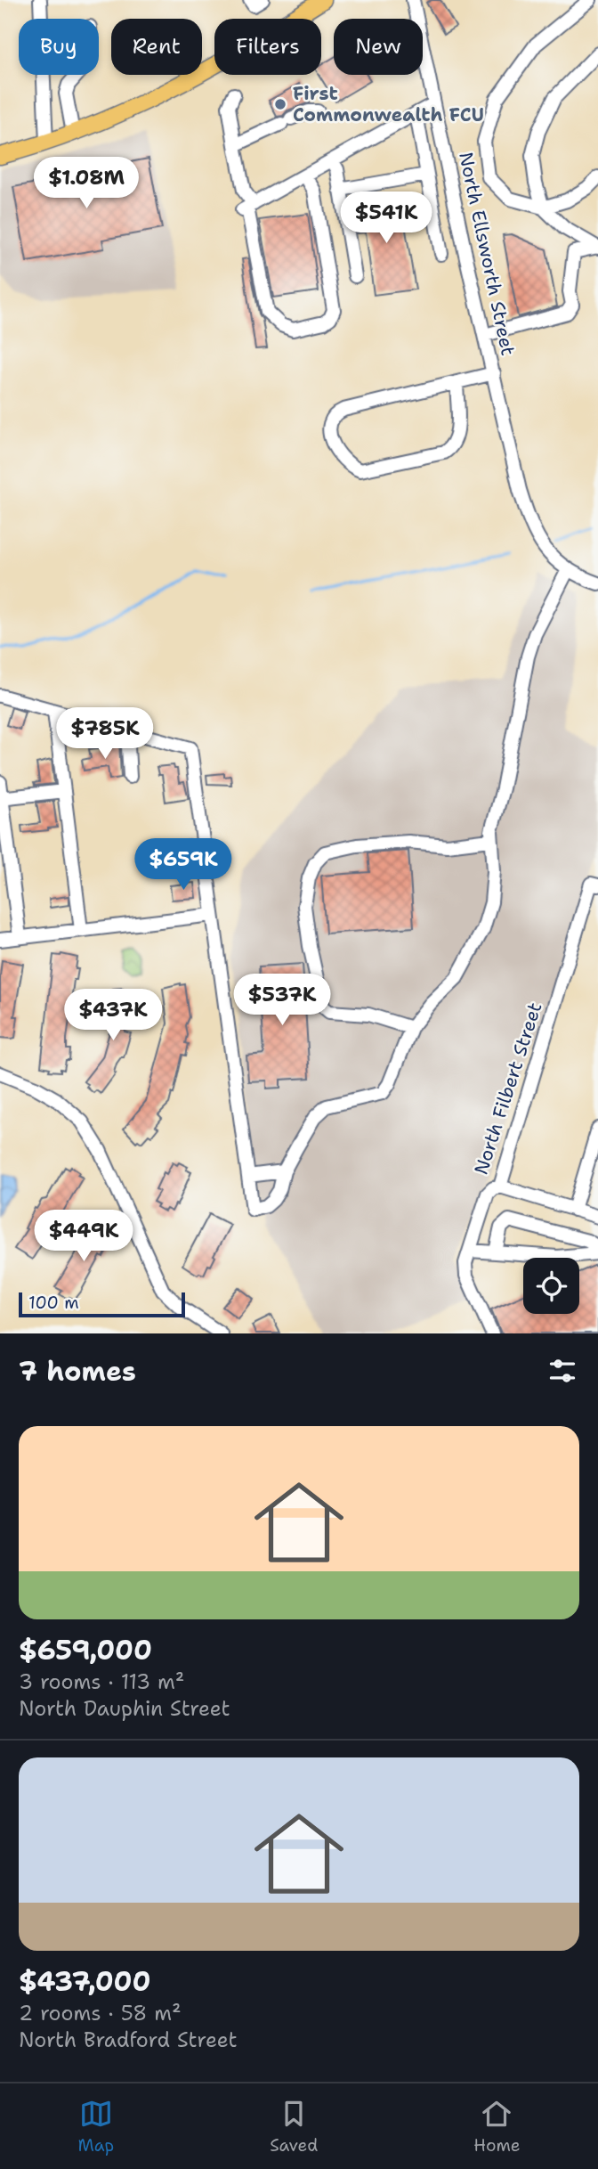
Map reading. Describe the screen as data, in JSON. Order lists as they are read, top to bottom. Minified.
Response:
{"streets":{"street":["North Ellsworth Street","North Filbert Street"]},"places":["First Commonwealth FCU"],"scale_bar":"100 m","page":{"chip":["Buy","Rent","Filters","New"],"price":["$1.08M","$541K","$785K","$659K","$537K","$437K","$449K"],"scale":"100 m","heading":"7 homes","list":[{"name":"$659,000","note":"3 rooms · 113 m² · North Dauphin Street"},{"name":"$437,000","note":"2 rooms · 58 m² · North Bradford Street"}],"tabs":["Map","Saved","Home"]}}
